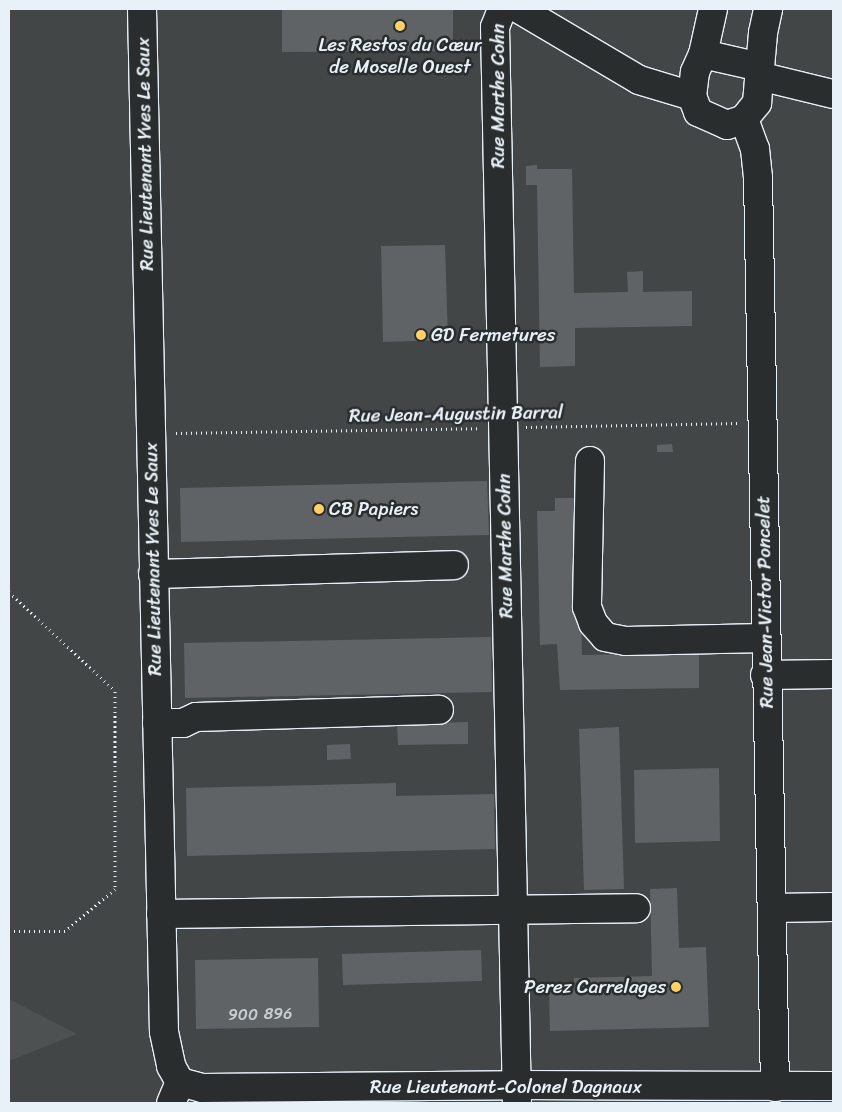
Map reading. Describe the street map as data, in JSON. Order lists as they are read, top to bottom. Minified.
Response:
{"streets":{"street":["Rue Marthe Cohn","Rue Lieutenant Yves Le Saux","Rue Jean-Victor Poncelet","Rue Lieutenant-Colonel Dagnaux"],"path":["Rue Jean-Augustin Barral"]},"crossings":[["Rue Marthe Cohn","Rue Jean-Augustin Barral"],["Rue Marthe Cohn","Rue Lieutenant-Colonel Dagnaux"],["Rue Lieutenant Yves Le Saux","Rue Jean-Augustin Barral"],["Rue Lieutenant Yves Le Saux","Rue Lieutenant-Colonel Dagnaux"],["Rue Jean-Augustin Barral","Rue Jean-Victor Poncelet"],["Rue Jean-Victor Poncelet","Rue Lieutenant-Colonel Dagnaux"]],"places":["Les Restos du Cœur de Moselle Ouest","GD Fermetures","CB Papiers","Perez Carrelages"],"house_numbers":["896","900"]}
